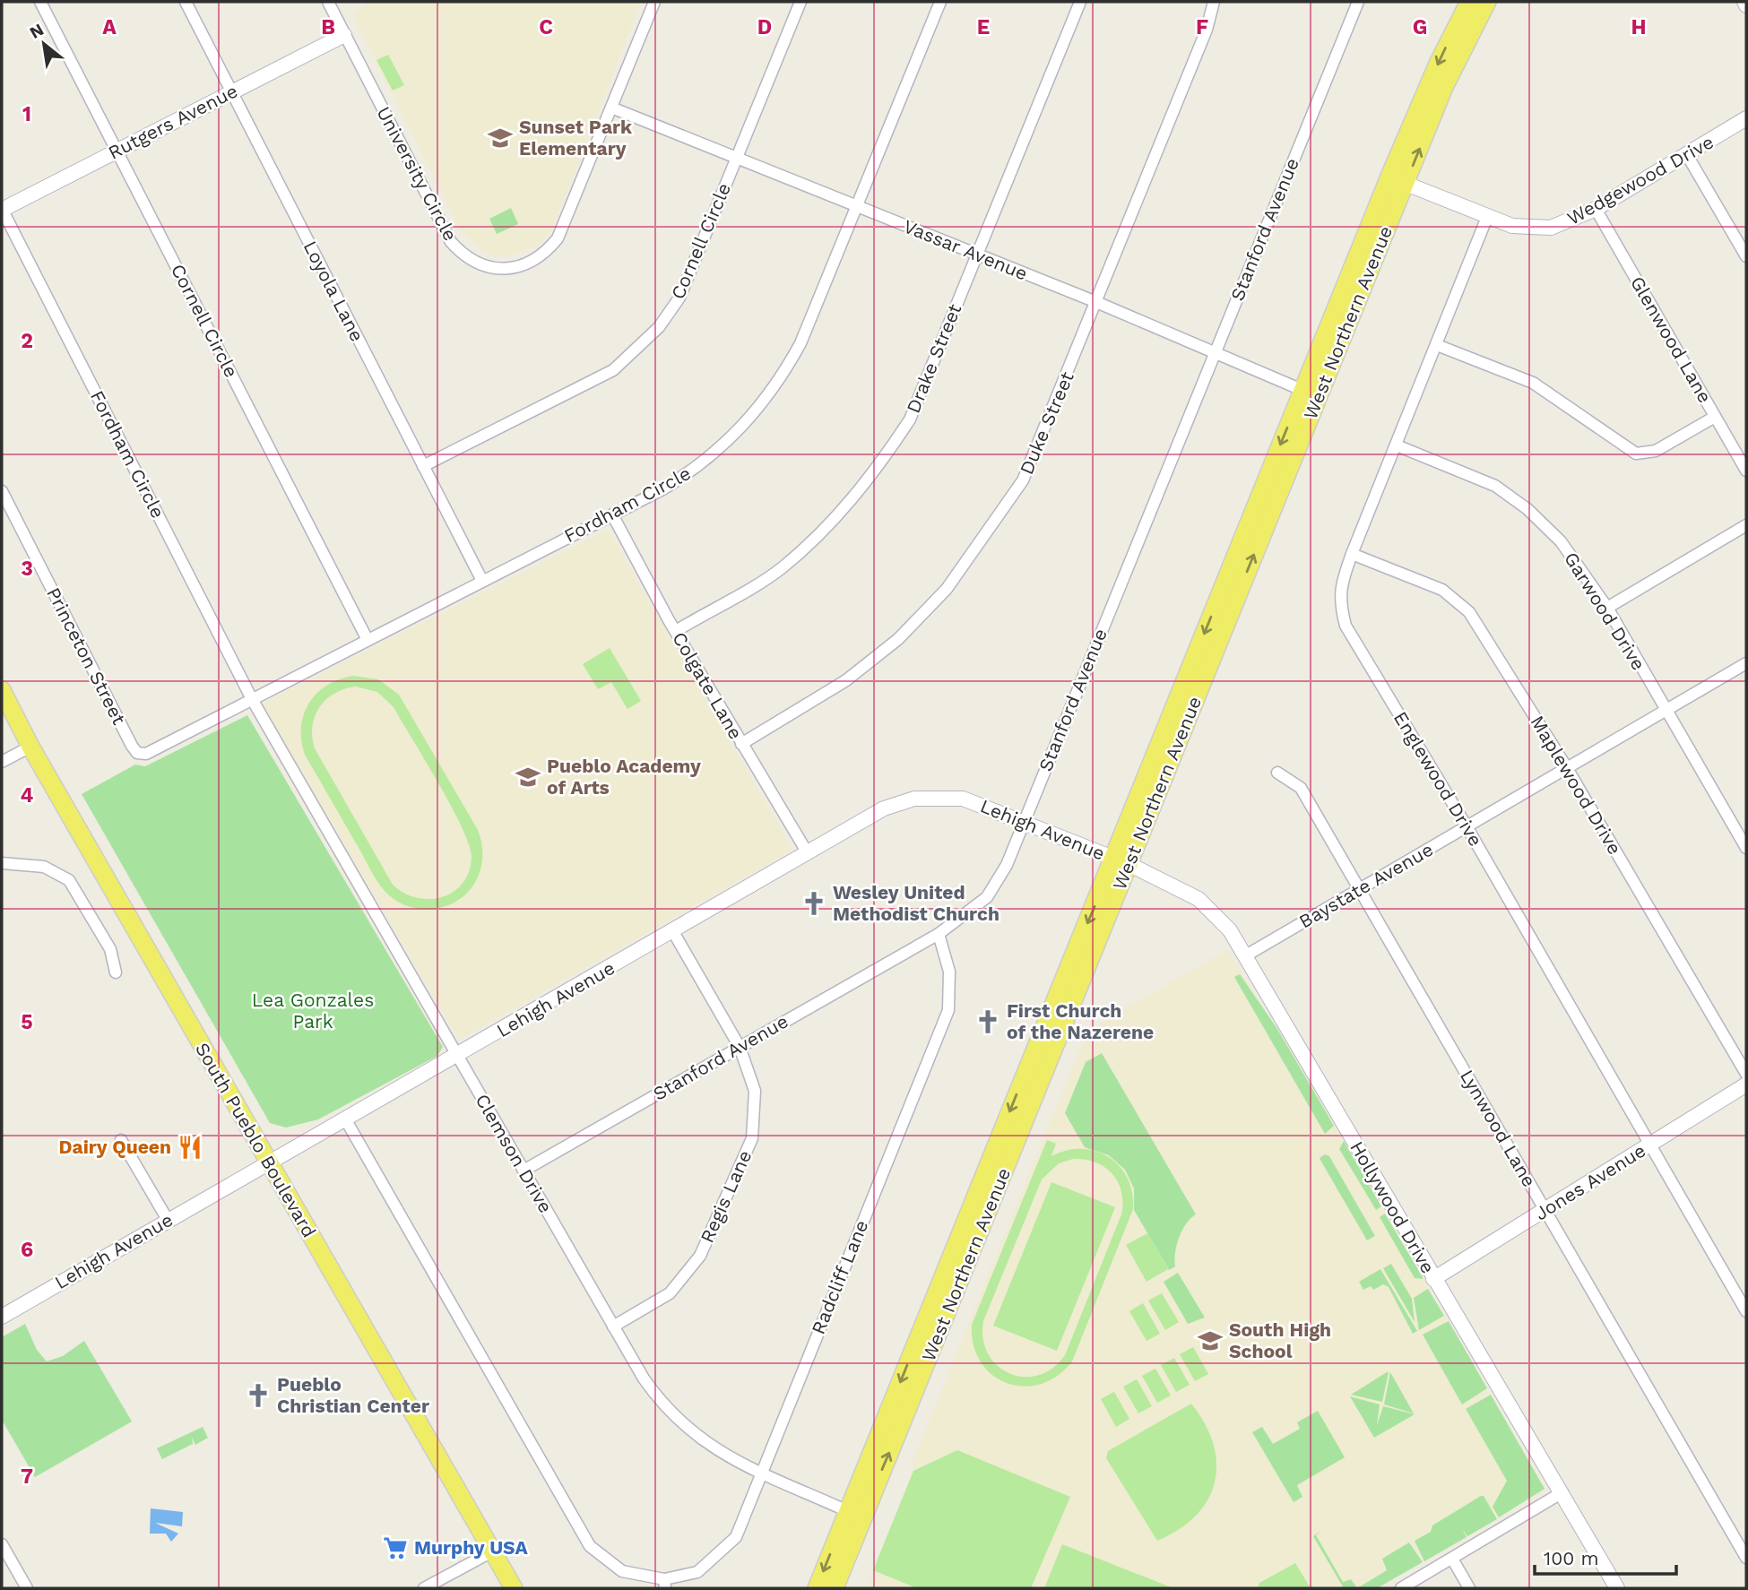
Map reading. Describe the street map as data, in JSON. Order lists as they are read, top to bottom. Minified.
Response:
{"streets":{"main road":["West Northern Avenue","South Pueblo Boulevard"],"street":["Rutgers Avenue","University Circle","Wedgewood Drive","Stanford Avenue","Cornell Circle","Vassar Avenue","Loyola Lane","Glenwood Lane","Drake Street","Duke Street","Fordham Circle","Garwood Drive","Princeton Street","Colgate Lane","Englewood Drive","Maplewood Drive","Lehigh Avenue","Baystate Avenue","Lynwood Lane","Clemson Drive","Jones Avenue","Regis Lane","Hollywood Drive","Radcliff Lane"]},"crossings":[["Rutgers Avenue","University Circle"],["Rutgers Avenue","Cornell Circle"],["Rutgers Avenue","Loyola Lane"],["Rutgers Avenue","Fordham Circle"],["University Circle","Vassar Avenue"],["Wedgewood Drive","West Northern Avenue"],["Wedgewood Drive","Glenwood Lane"],["Wedgewood Drive","Englewood Drive"],["Stanford Avenue","Vassar Avenue"],["Stanford Avenue","Lehigh Avenue"],["Stanford Avenue","Clemson Drive"],["Stanford Avenue","Regis Lane"],["Stanford Avenue","Radcliff Lane"],["Cornell Circle","Vassar Avenue"],["Cornell Circle","Loyola Lane"],["Cornell Circle","Fordham Circle"],["Vassar Avenue","West Northern Avenue"],["Vassar Avenue","Drake Street"],["Vassar Avenue","Duke Street"],["Vassar Avenue","Fordham Circle"],["Loyola Lane","Fordham Circle"],["West Northern Avenue","Lehigh Avenue"],["West Northern Avenue","Clemson Drive"],["West Northern Avenue","Hollywood Drive"],["Drake Street","Colgate Lane"],["Duke Street","Colgate Lane"],["Fordham Circle","Princeton Street"],["Fordham Circle","Colgate Lane"],["Fordham Circle","Clemson Drive"],["Garwood Drive","Englewood Drive"],["Garwood Drive","Baystate Avenue"],["Colgate Lane","Lehigh Avenue"],["Englewood Drive","Maplewood Drive"],["Englewood Drive","Baystate Avenue"],["Englewood Drive","Jones Avenue"],["Maplewood Drive","Baystate Avenue"],["Lehigh Avenue","South Pueblo Boulevard"],["Lehigh Avenue","Clemson Drive"],["Lehigh Avenue","Regis Lane"],["Lehigh Avenue","Hollywood Drive"],["Lehigh Avenue","Radcliff Lane"],["Baystate Avenue","Lynwood Lane"],["Baystate Avenue","Hollywood Drive"],["Lynwood Lane","Jones Avenue"],["Clemson Drive","Regis Lane"],["Clemson Drive","Radcliff Lane"],["Jones Avenue","Hollywood Drive"]],"parks":["Lea Gonzales Park"],"places":{"school or university":["Sunset Park Elementary","Pueblo Academy of Arts","South High School"],"church":["Wesley United Methodist Church","First Church of the Nazerene","Pueblo Christian Center"],"restaurant":["Dairy Queen"],"supermarket":["Murphy USA"]},"scale_bar":"100 m","north":"top left","grid":{"columns":["A","B","C","D","E","F","G","H"],"rows":["1","2","3","4","5","6","7"]}}
